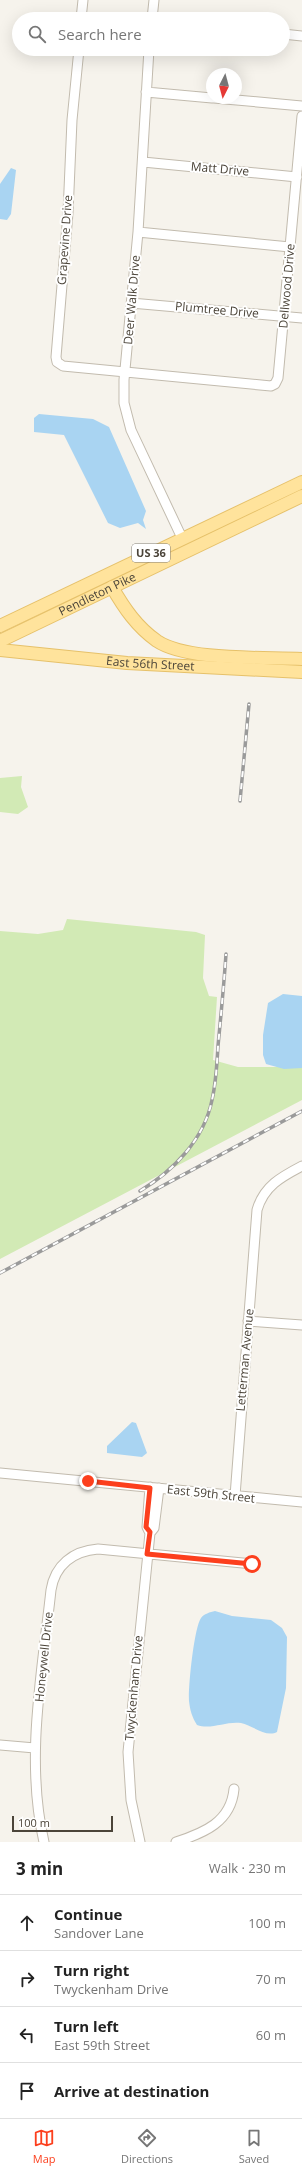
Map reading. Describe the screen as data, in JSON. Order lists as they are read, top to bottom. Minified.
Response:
{"streets":{"main road":["US 36","Pendleton Pike","East 56th Street"],"street":["Matt Drive","Grapevine Drive","Dellwood Drive","Deer Walk Drive","Plumtree Drive","Letterman Avenue","East 59th Street","Honeywell Drive","Twyckenham Drive"]},"crossings":[["Matt Drive","Dellwood Drive"],["Matt Drive","Deer Walk Drive"],["Grapevine Drive","Dellwood Drive"],["Grapevine Drive","Deer Walk Drive"],["Dellwood Drive","Plumtree Drive"],["Deer Walk Drive","Plumtree Drive"],["Deer Walk Drive","Pendleton Pike"],["Pendleton Pike","East 56th Street"],["Letterman Avenue","East 59th Street"],["East 59th Street","Twyckenham Drive"],["Honeywell Drive","Twyckenham Drive"]],"scale_bar":"100 m","north":"bottom","page":{"search":"Search here","scale":"100 m","heading":["3 min","Walk · 230 m"],"list":[["Continue","Sandover Lane","100 m"],["Turn right","Twyckenham Drive","70 m"],["Turn left","East 59th Street","60 m"],"Arrive at destination"],"nav":["Map","Directions","Saved"]}}
